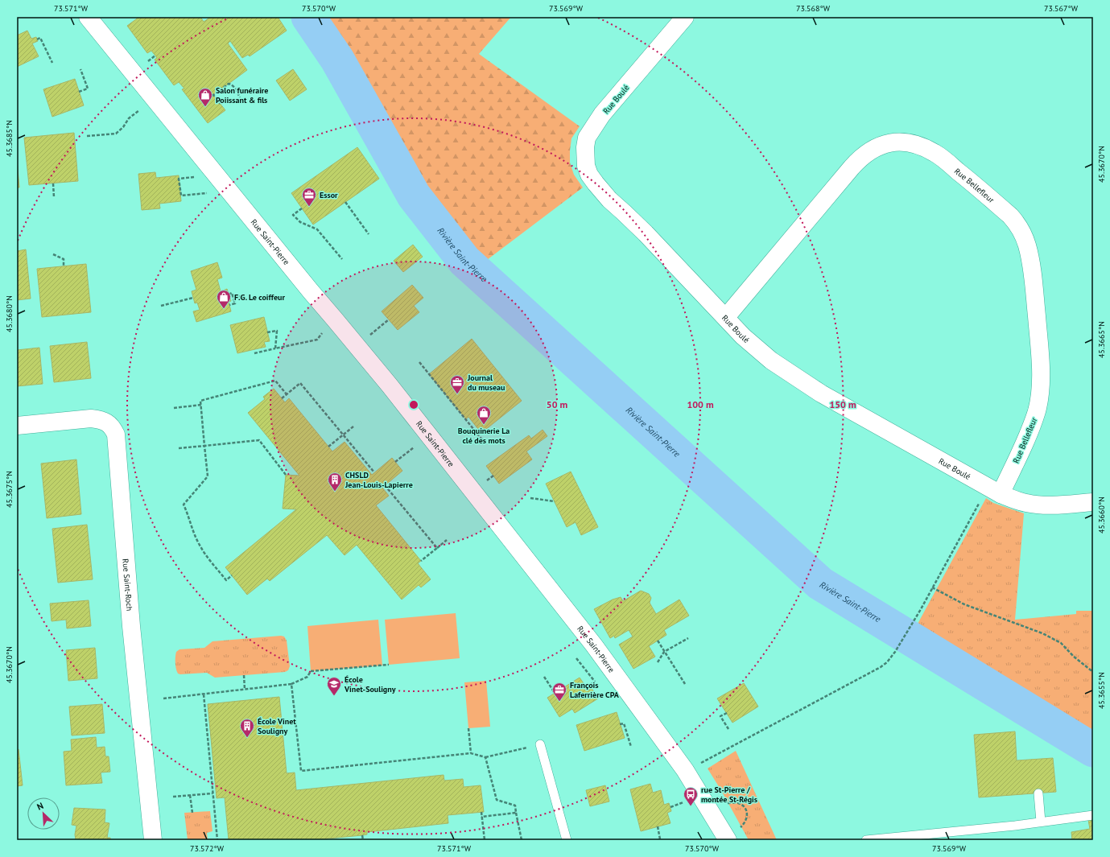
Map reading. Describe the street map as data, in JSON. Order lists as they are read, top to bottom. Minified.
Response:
{"streets":{"street":["Rue Boulé","Rue Bellefleur","Rue Saint-Pierre","Rue Saint-Roch"]},"crossings":[["Rue Boulé","Rue Bellefleur"]],"water":["Rivière Saint-Pierre"],"places":{"shop":["Salon funéraire Poiissant & fils","F.G. Le coiffeur","Bouquinerie La clé des mots"],"office":["Essor","Journal du museau","François Laferrière CPA"],"building":["CHSLD Jean-Louis-Lapierre","École Vinet Souligny"],"school or university":["École Vinet-Souligny"],"bus stop":["rue St-Pierre / montée St-Régis"]},"north":"top left","coordinates":["73.571°W","73.570°W","73.569°W","73.568°W","73.567°W","45.3685°N","45.3670°N","45.3680°N","45.3665°N","45.3675°N","45.3660°N","45.3655°N","73.572°W"],"rings":["50 m","100 m","150 m"]}
